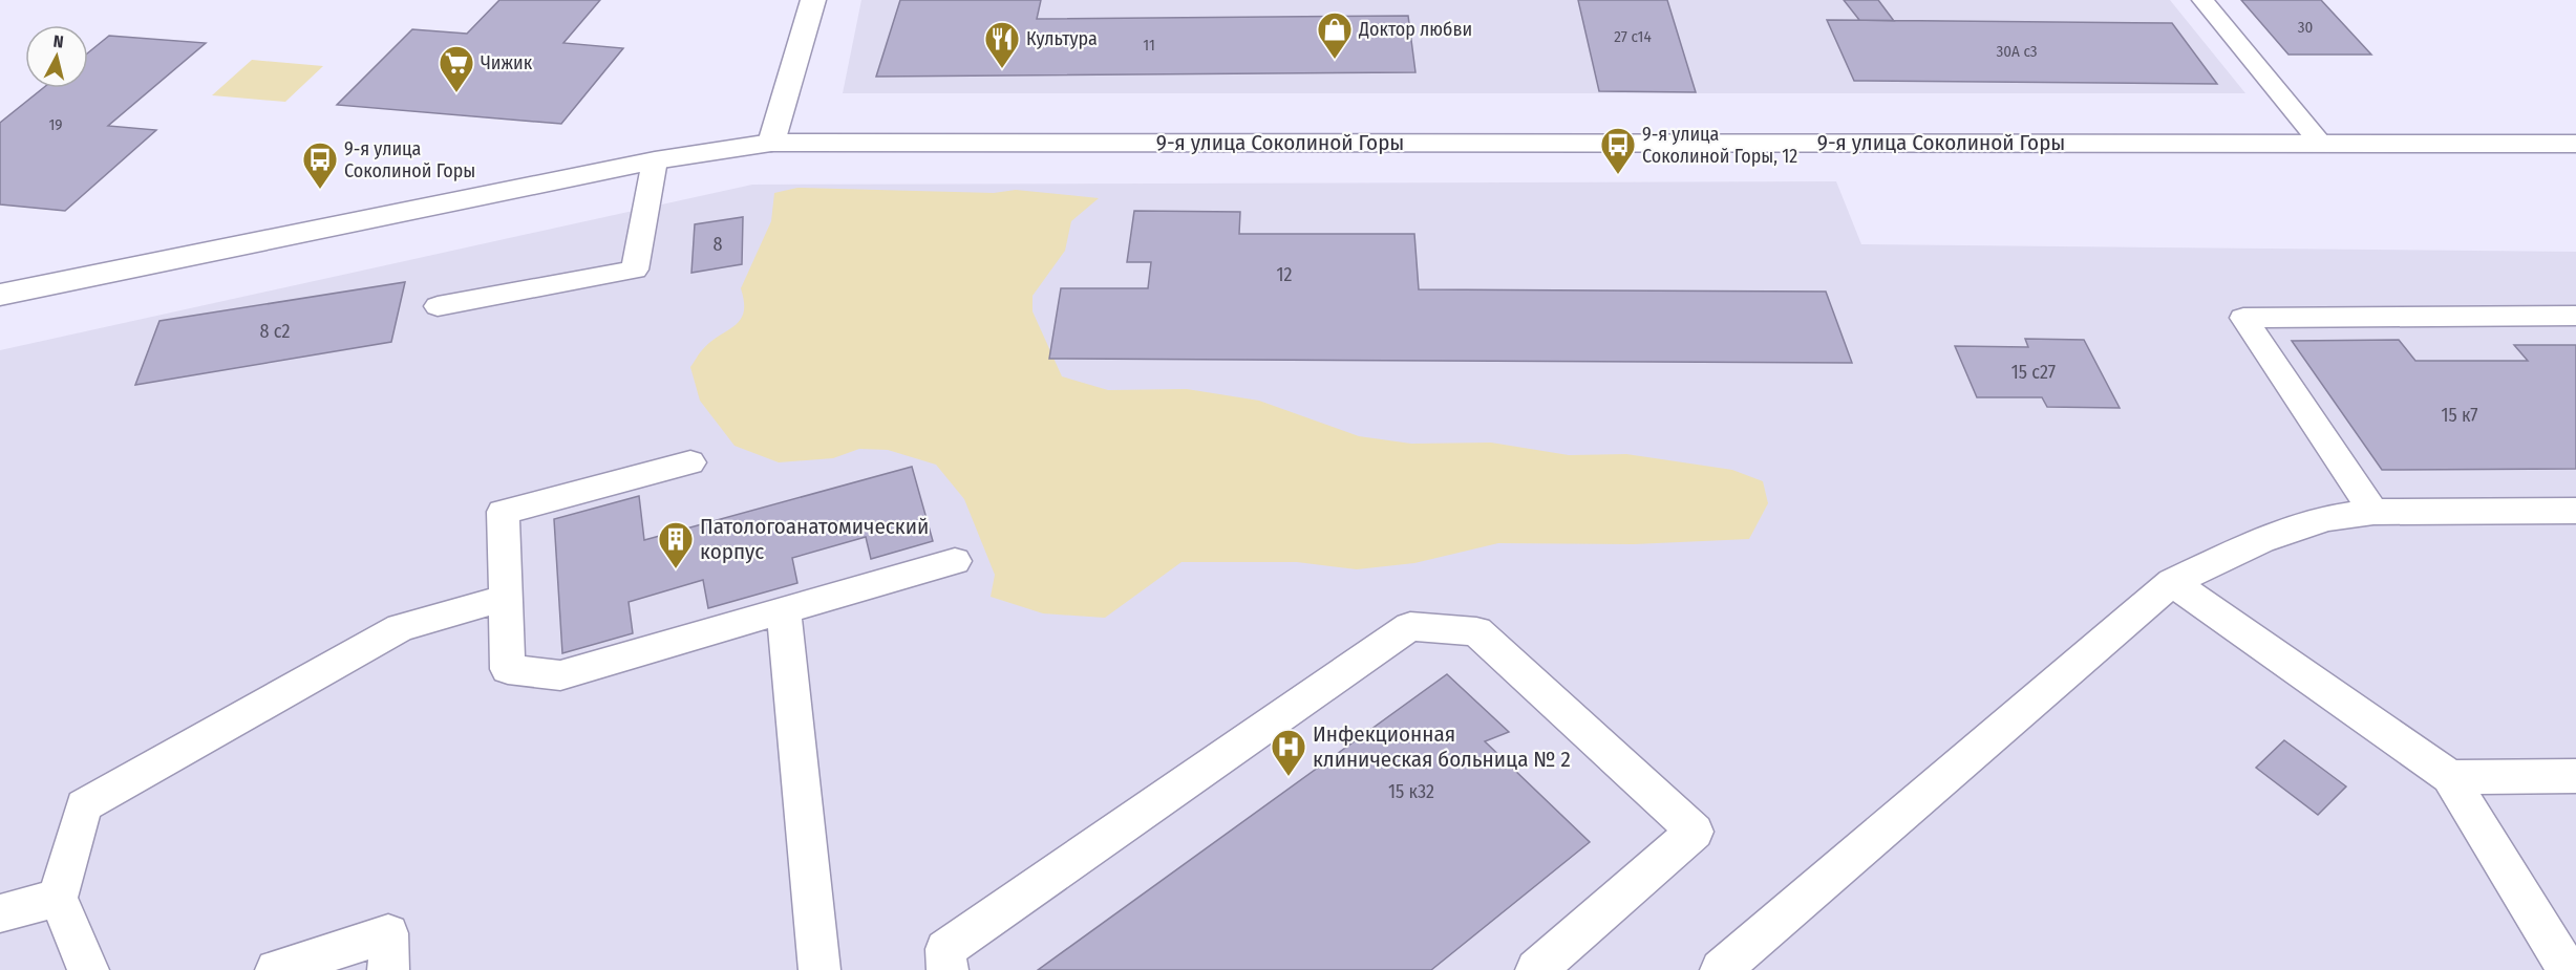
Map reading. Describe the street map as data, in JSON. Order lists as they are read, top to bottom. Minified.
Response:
{"streets":{"street":["9-я улица Соколиной Горы"]},"places":{"shop":["Доктор любви"],"restaurant":["Культура"],"supermarket":["Чижик"],"bus stop":["9-я улица Соколиной Горы, 12","9-я улица Соколиной Горы"],"building":["Патологоанатомический корпус"],"hospital":["Инфекционная клиническая больница № 2"]},"house_numbers":["30","27 с14","11","30А с3","19","8","12","8 с2","15 с27","15 к7","15 к32"],"north":"top"}
